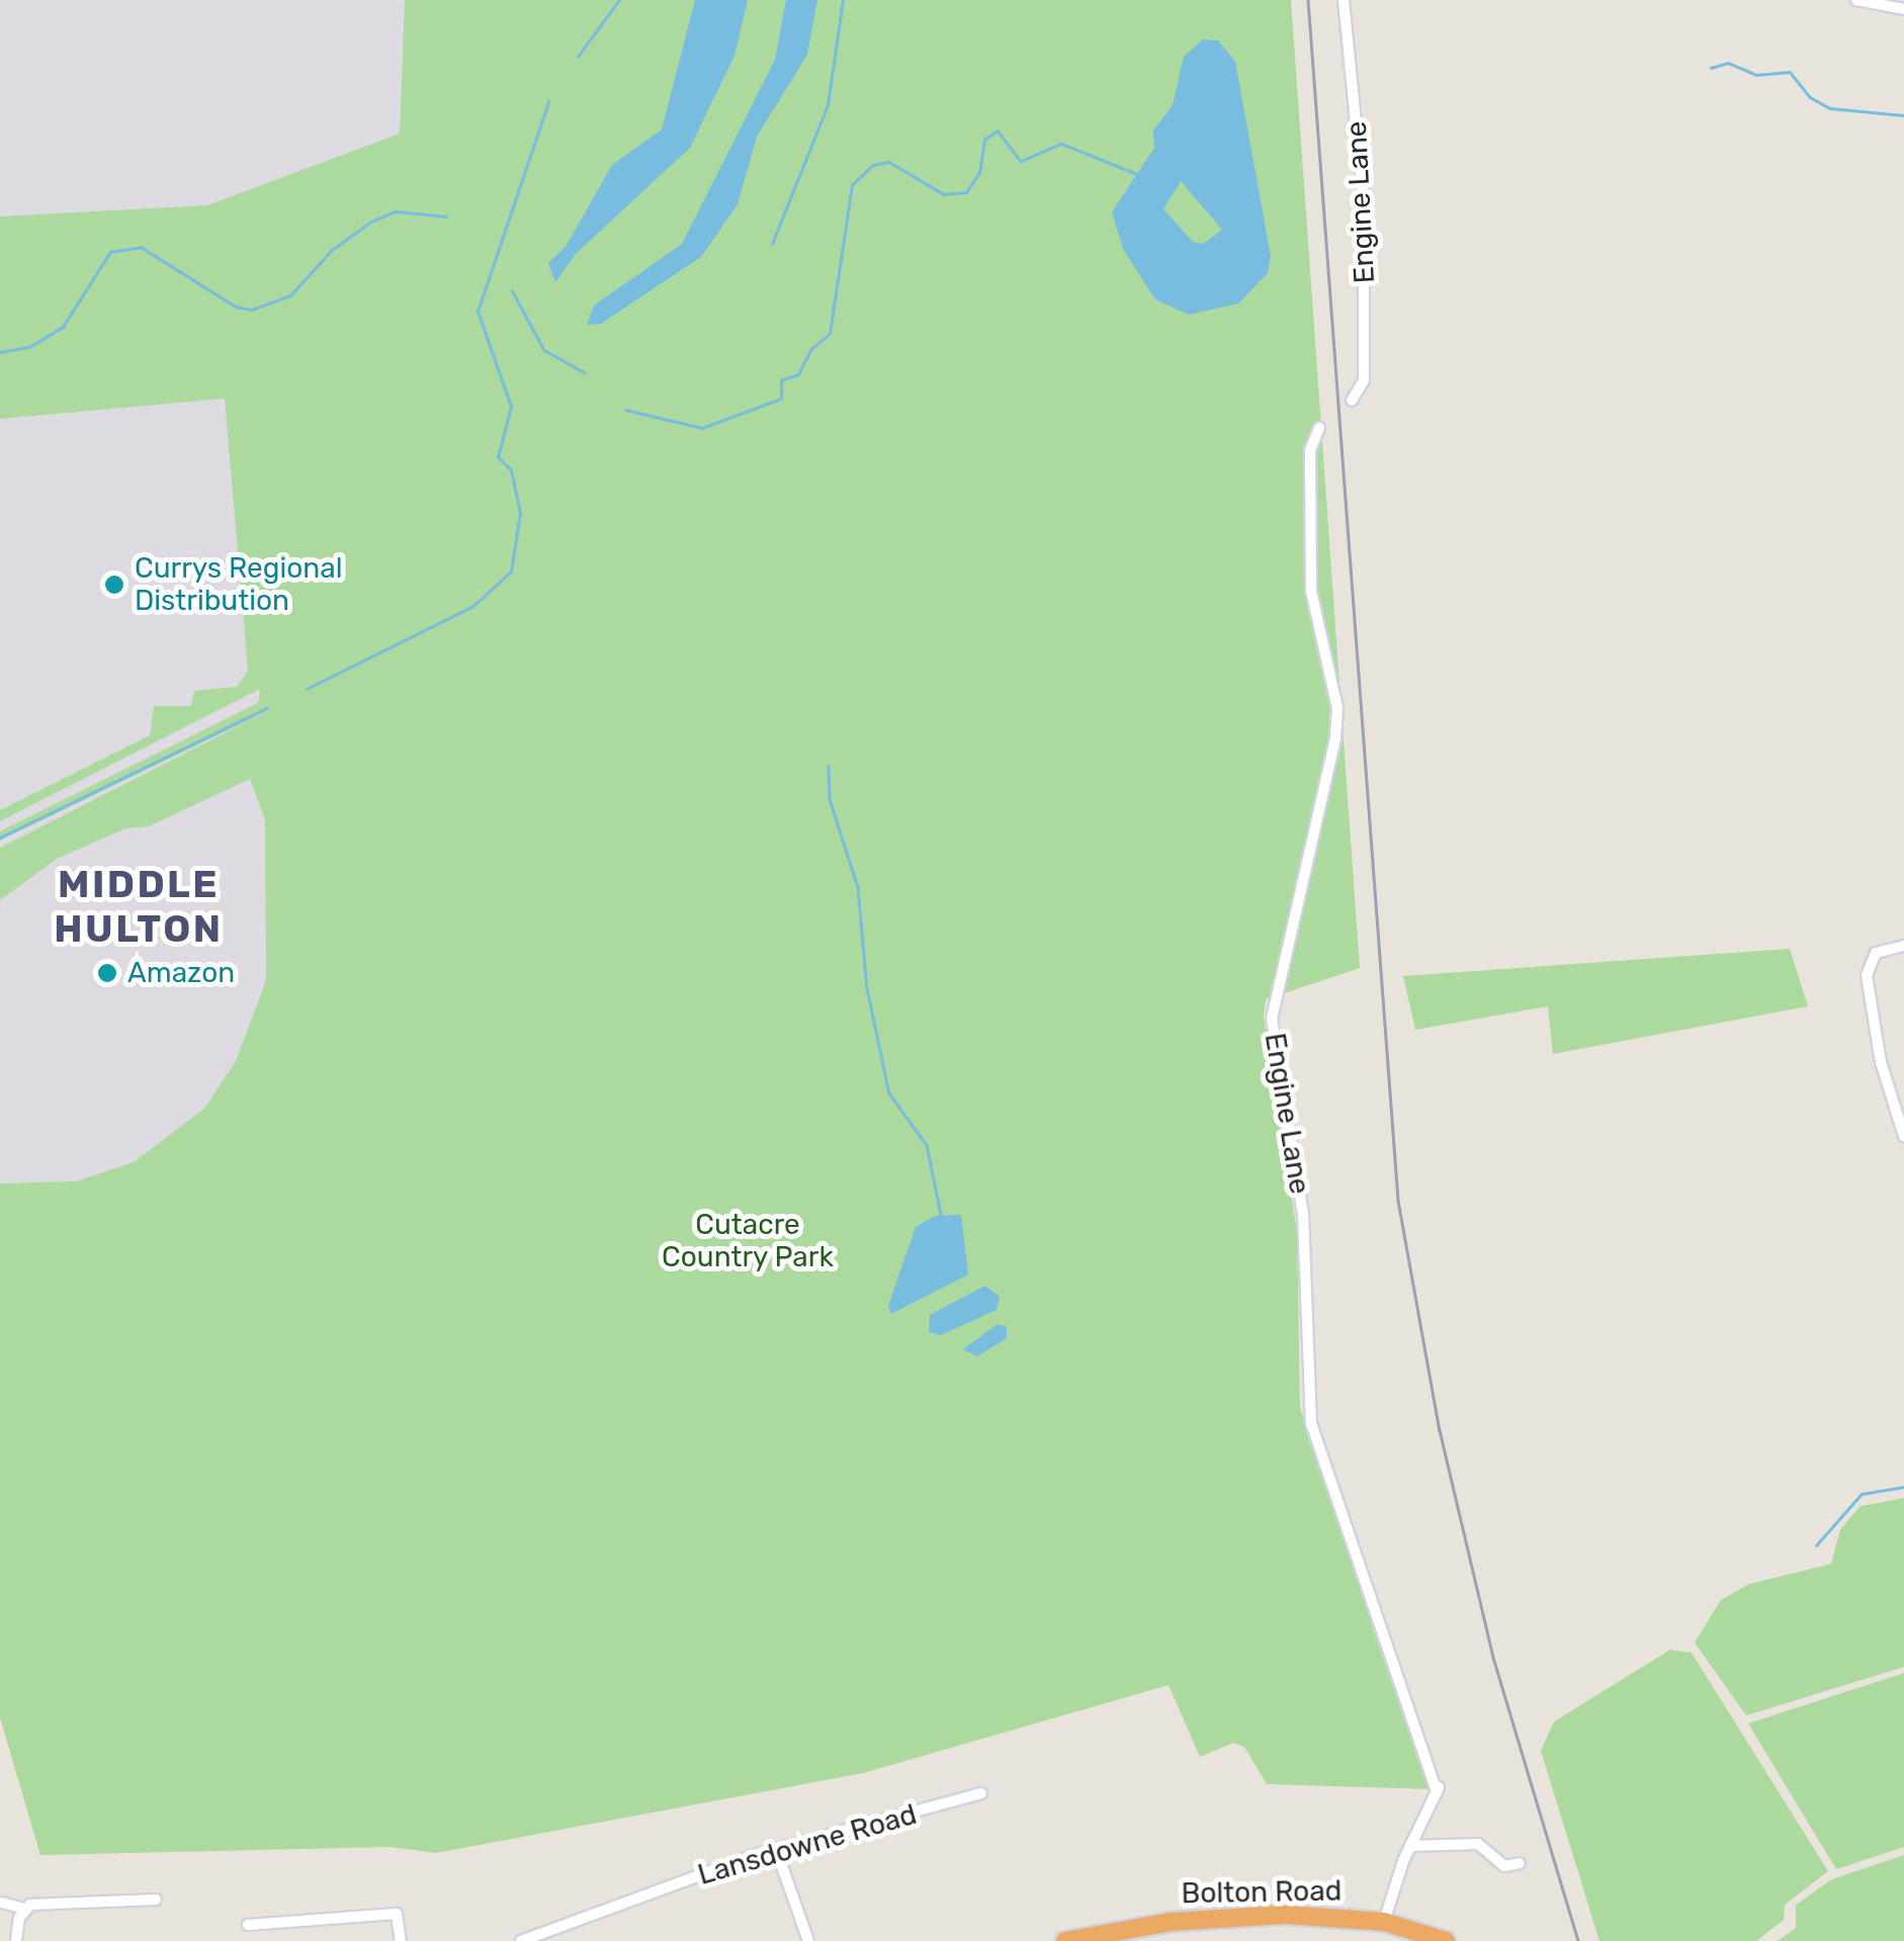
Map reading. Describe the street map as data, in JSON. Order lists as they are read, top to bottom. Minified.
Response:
{"streets":{"highway":["Bolton Road"],"street":["Engine Lane","Lansdowne Road"]},"districts":["MIDDLE HULTON"],"parks":["Cutacre Country Park"],"places":["Currys Regional Distribution","Amazon"]}
